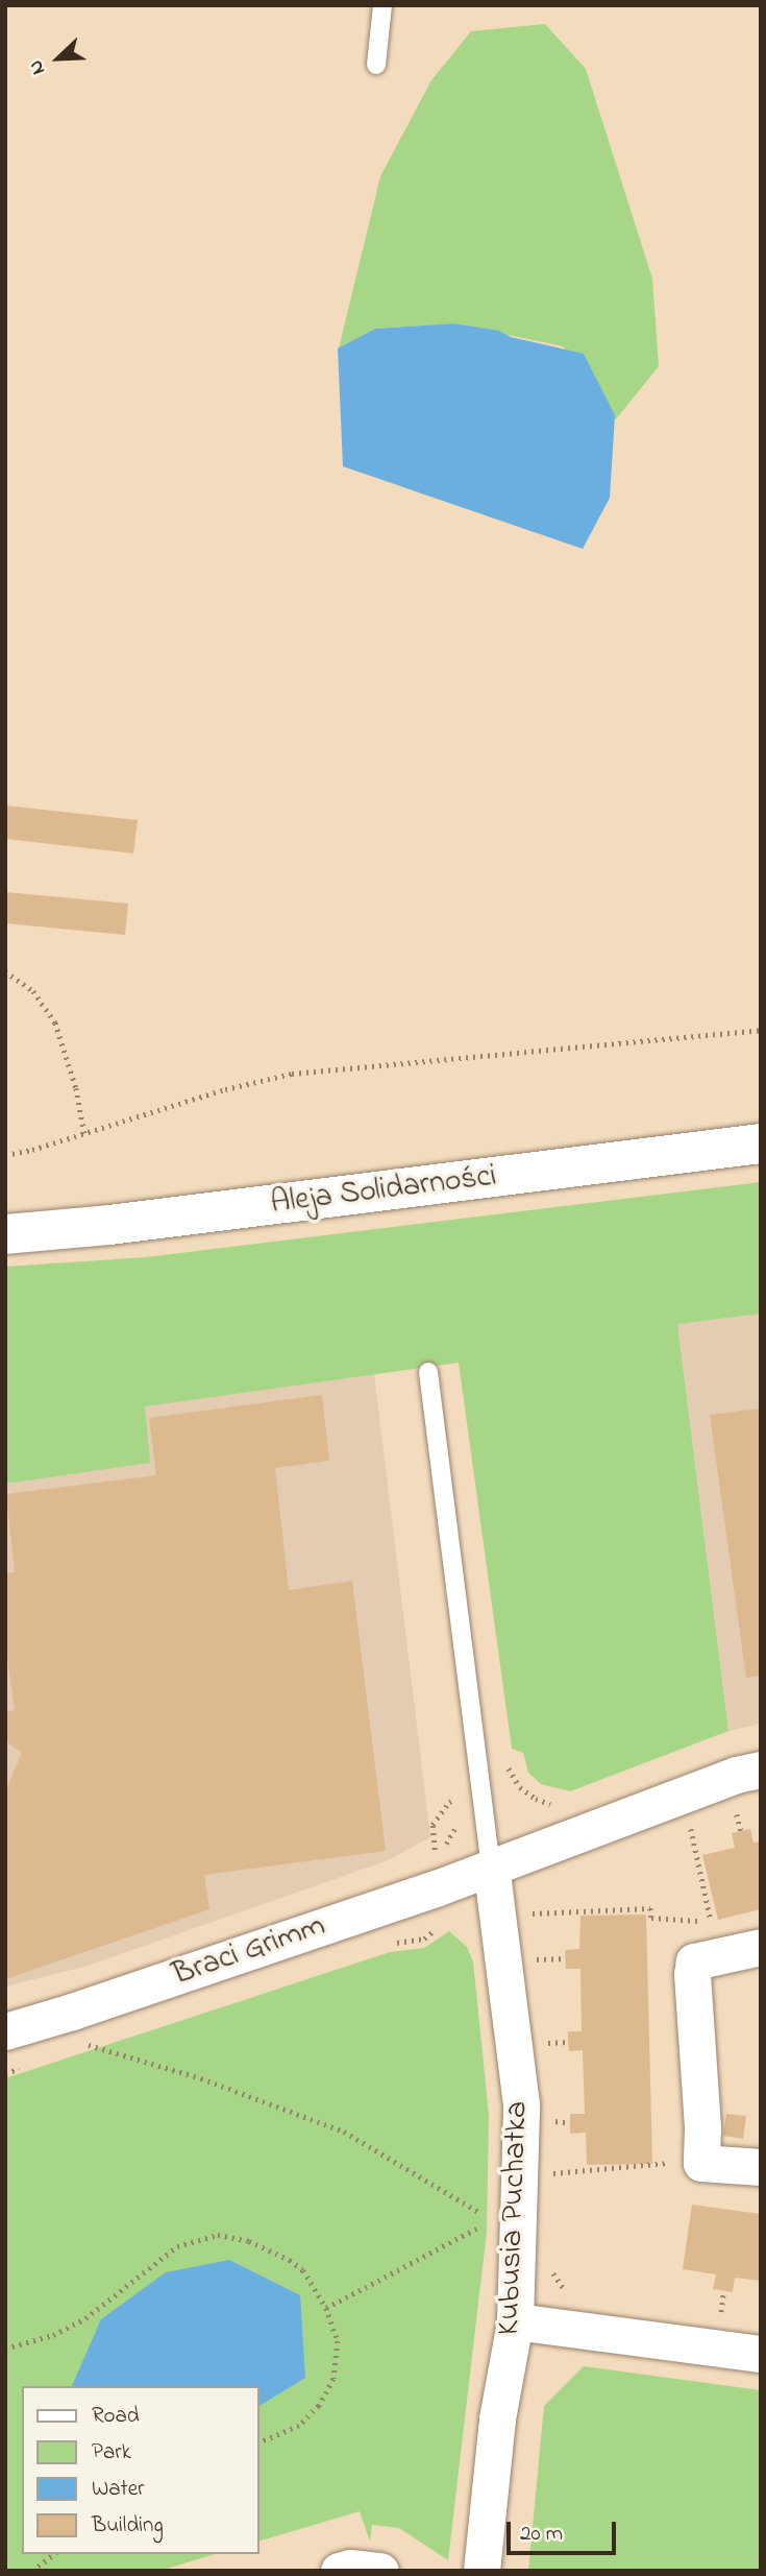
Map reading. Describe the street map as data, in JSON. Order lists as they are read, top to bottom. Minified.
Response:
{"streets":{"main road":["Aleja Solidarności"],"street":["Braci Grimm","Kubusia Puchatka"]},"crossings":[["Braci Grimm","Kubusia Puchatka"]],"legend":["Road","Park","Water","Building"],"scale_bar":"20 m","north":"bottom left"}
